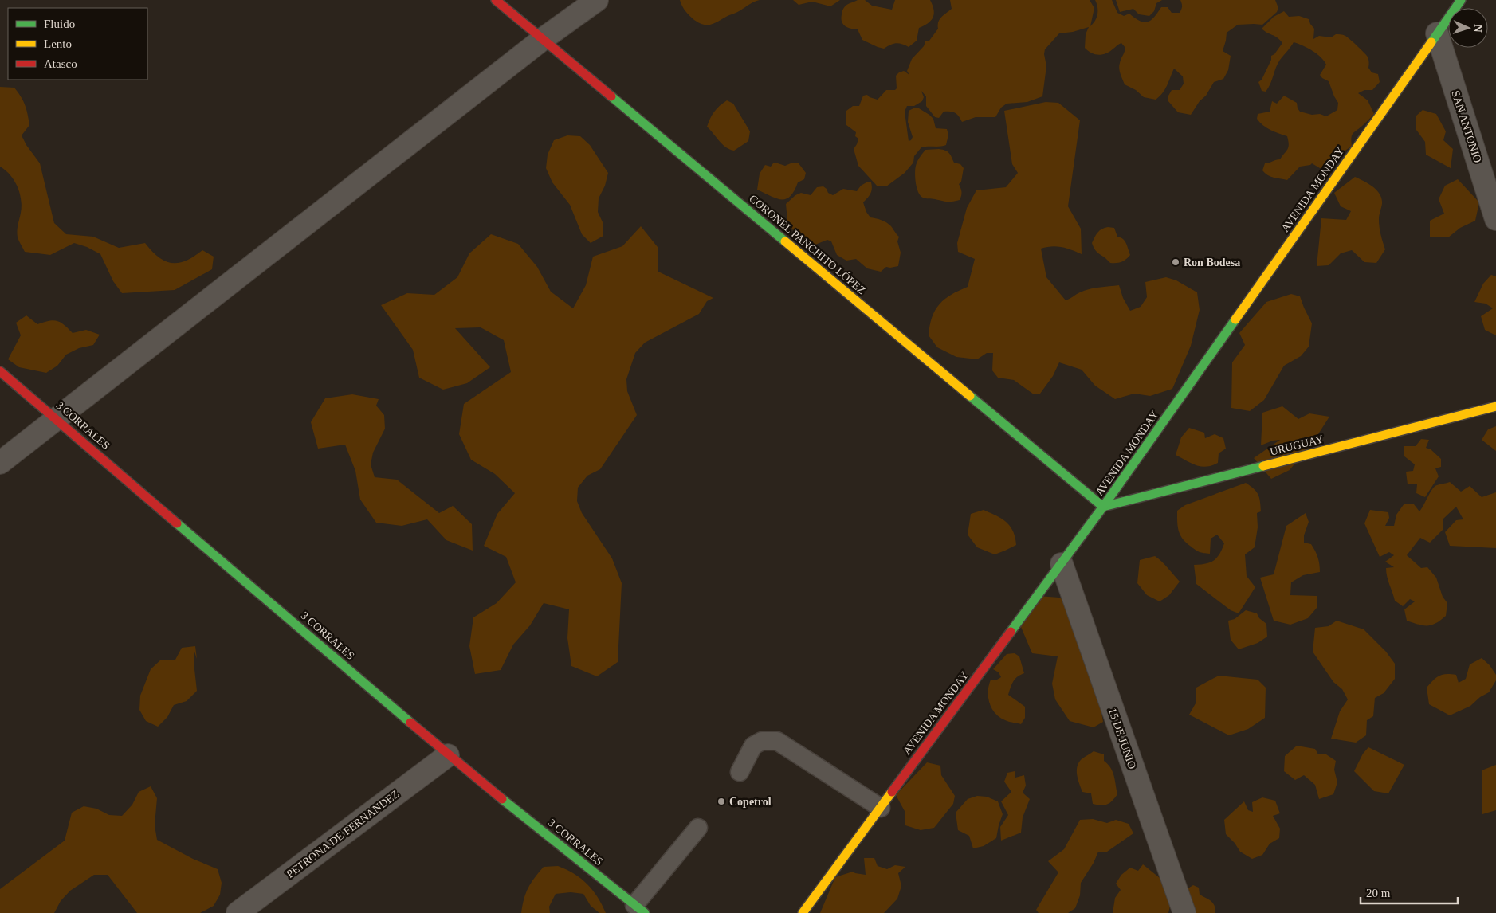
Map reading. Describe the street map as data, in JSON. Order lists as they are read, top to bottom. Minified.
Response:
{"streets":{"street":["SAN ANTONIO","AVENIDA MONDAY","CORONEL PANCHITO LÓPEZ","3 CORRALES","URUGUAY","15 DE JUNIO","PETRONA DE FERNANDEZ"]},"crossings":[["SAN ANTONIO","AVENIDA MONDAY"],["AVENIDA MONDAY","CORONEL PANCHITO LÓPEZ"],["AVENIDA MONDAY","URUGUAY"],["AVENIDA MONDAY","15 DE JUNIO"],["CORONEL PANCHITO LÓPEZ","URUGUAY"],["3 CORRALES","PETRONA DE FERNANDEZ"]],"places":["Ron Bodesa","Copetrol"],"legend":["Fluido","Lento","Atasco"],"scale_bar":"20 m","north":"right"}
